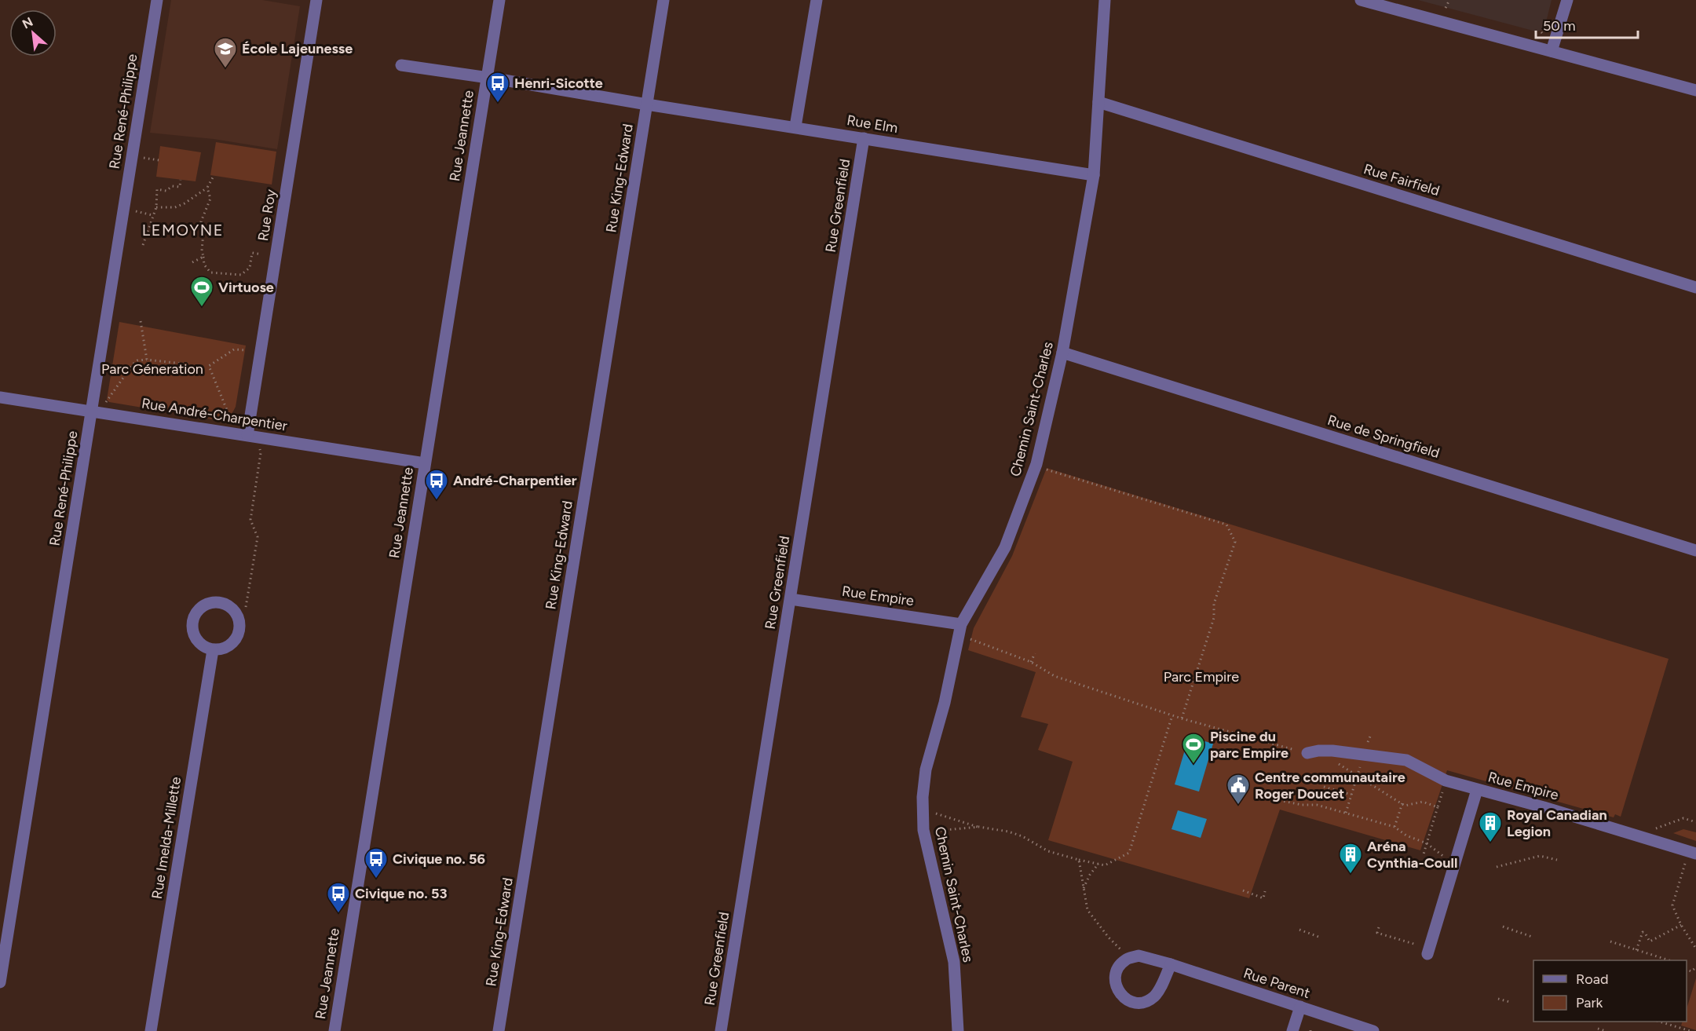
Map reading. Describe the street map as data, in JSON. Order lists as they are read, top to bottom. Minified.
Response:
{"streets":{"street":["Rue René-Philippe","Rue Elm","Rue Jeannette","Rue King-Edward","Rue Fairfield","Rue Greenfield","Rue Roy","Chemin Saint-Charles","Rue André-Charpentier","Rue de Springfield","Rue Empire","Rue Imelda-Millette","Rue Parent"]},"crossings":[["Rue René-Philippe","Rue André-Charpentier"],["Rue Elm","Rue Jeannette"],["Rue Elm","Rue King-Edward"],["Rue Elm","Rue Greenfield"],["Rue Elm","Chemin Saint-Charles"],["Rue Jeannette","Rue André-Charpentier"],["Rue Fairfield","Chemin Saint-Charles"],["Rue Greenfield","Rue Empire"],["Rue Roy","Rue André-Charpentier"],["Chemin Saint-Charles","Rue de Springfield"],["Chemin Saint-Charles","Rue Empire"]],"districts":["LEMOYNE"],"parks":["Parc Géneration","Parc Empire"],"places":{"school or university":["École Lajeunesse"],"bus stop":["Henri-Sicotte","André-Charpentier","Civique no. 56","Civique no. 53"],"sports":["Virtuose","Piscine du parc Empire"],"public building":["Centre communautaire Roger Doucet"],"building":["Royal Canadian Legion","Aréna Cynthia-Coull"]},"legend":["Road","Park"],"scale_bar":"50 m","north":"top left"}
